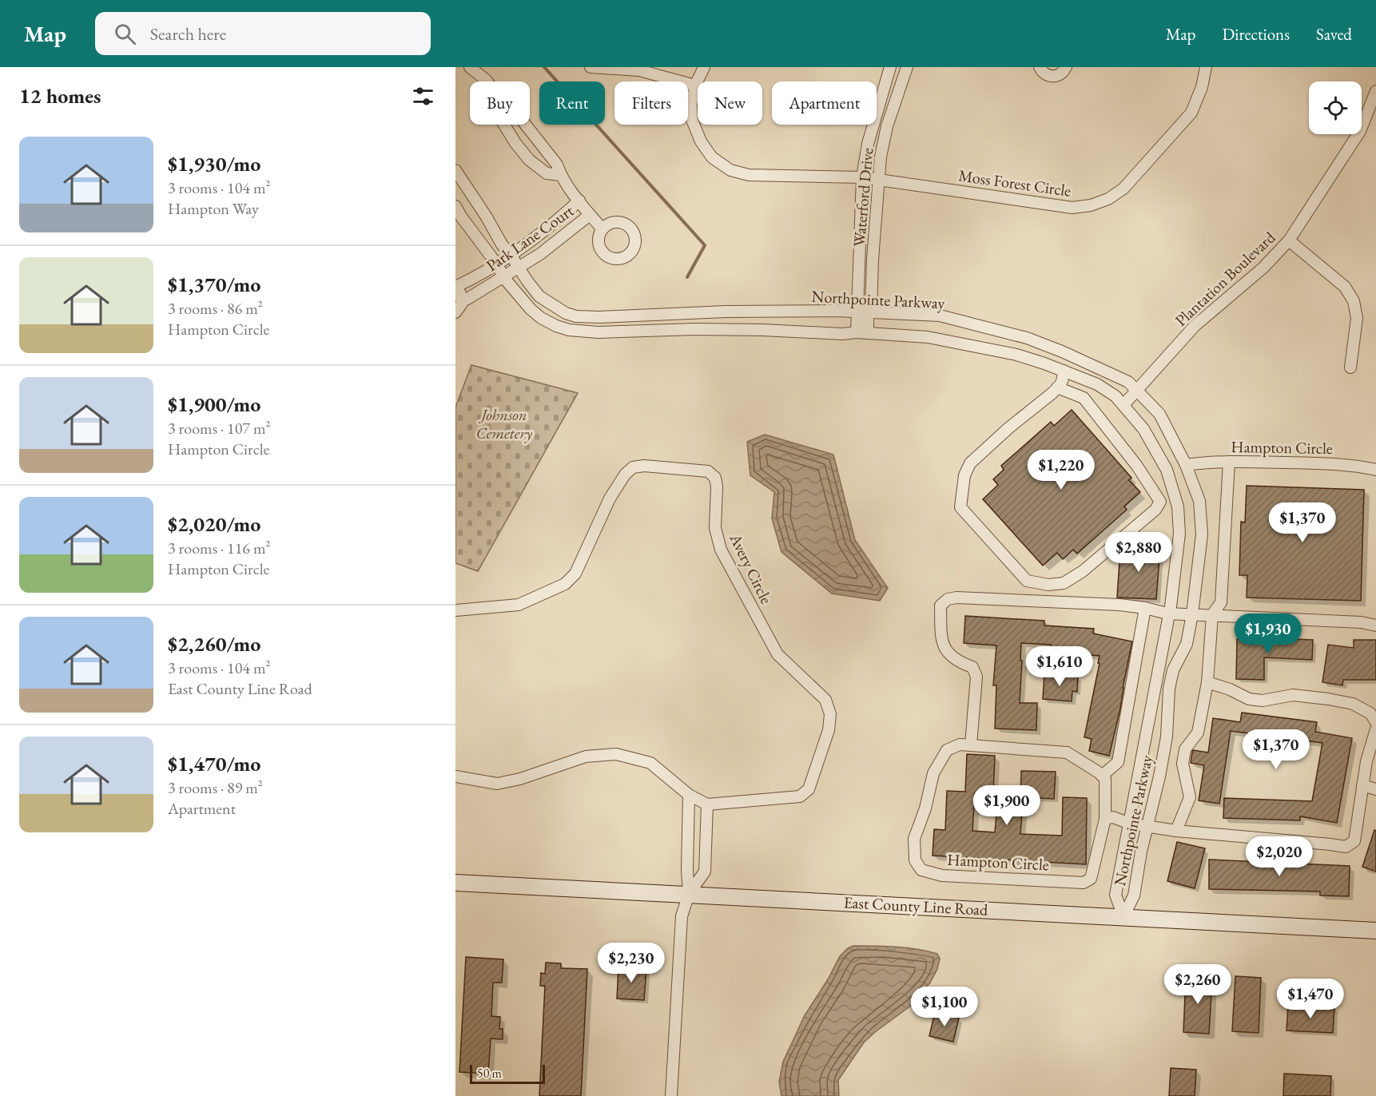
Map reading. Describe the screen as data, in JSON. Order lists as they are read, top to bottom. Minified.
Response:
{"streets":{"main road":["East County Line Road"],"street":["Moss Forest Circle","Waterford Drive","Park Lane Court","Plantation Boulevard","Northpointe Parkway","Hampton Circle","Avery Circle"]},"crossings":[["Moss Forest Circle","Waterford Drive"],["Waterford Drive","Northpointe Parkway"],["Park Lane Court","Northpointe Parkway"],["Plantation Boulevard","Northpointe Parkway"],["Northpointe Parkway","Hampton Circle"],["Northpointe Parkway","East County Line Road"]],"parks":["Johnson Cemetery"],"scale_bar":"50 m","page":{"header":"Map","search":"Search here","nav":["Map","Directions","Saved"],"heading":"12 homes","chip":["Buy","Rent","Filters","New","Apartment"],"list":[{"name":"$1,930/mo","note":"3 rooms · 104 m² · Hampton Way"},{"name":"$1,370/mo","note":"3 rooms · 86 m² · Hampton Circle"},{"name":"$1,900/mo","note":"3 rooms · 107 m² · Hampton Circle"},{"name":"$2,020/mo","note":"3 rooms · 116 m² · Hampton Circle"},{"name":"$2,260/mo","note":"3 rooms · 104 m² · East County Line Road"},{"name":"$1,470/mo","note":"3 rooms · 89 m² · Apartment"}],"price":["$1,220","$1,370","$2,880","$1,930","$1,610","$1,370","$1,900","$2,020","$2,230","$2,260","$1,470","$1,100"],"scale":"50 m"}}
